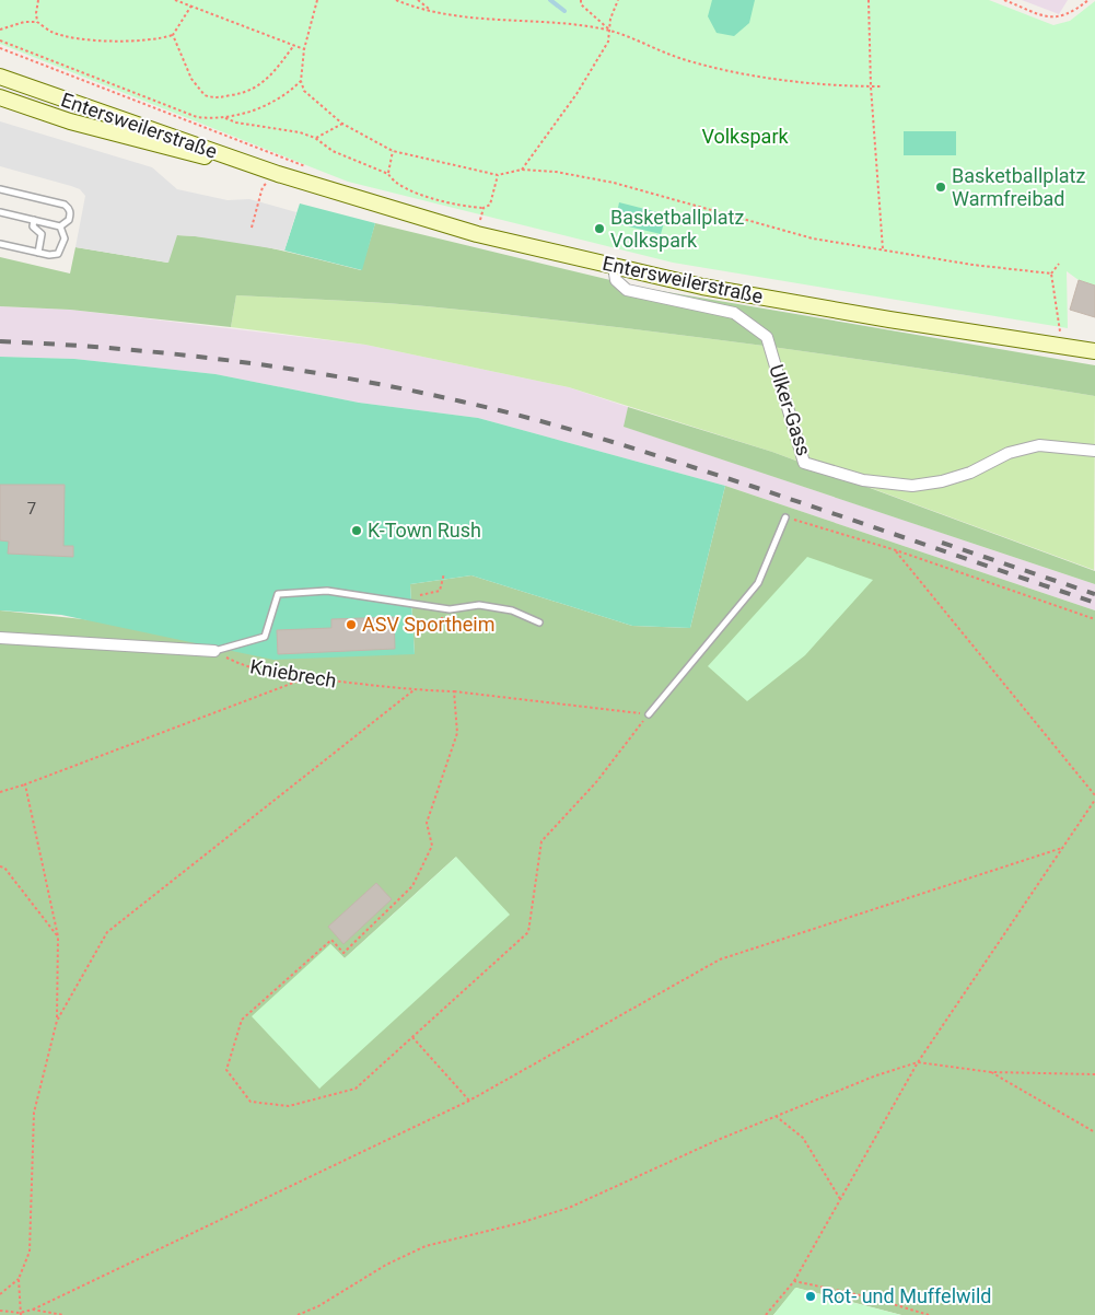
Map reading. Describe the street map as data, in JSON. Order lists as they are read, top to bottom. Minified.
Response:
{"streets":{"main road":["Entersweilerstraße"],"street":["Ulker-Gass"],"path":["Kniebrech"]},"crossings":[["Entersweilerstraße","Ulker-Gass"]],"parks":["Volkspark"],"places":["Basketballplatz Warmfreibad","Basketballplatz Volkspark","K-Town Rush","ASV Sportheim","Rot- und Muffelwild"],"house_numbers":["7"]}
